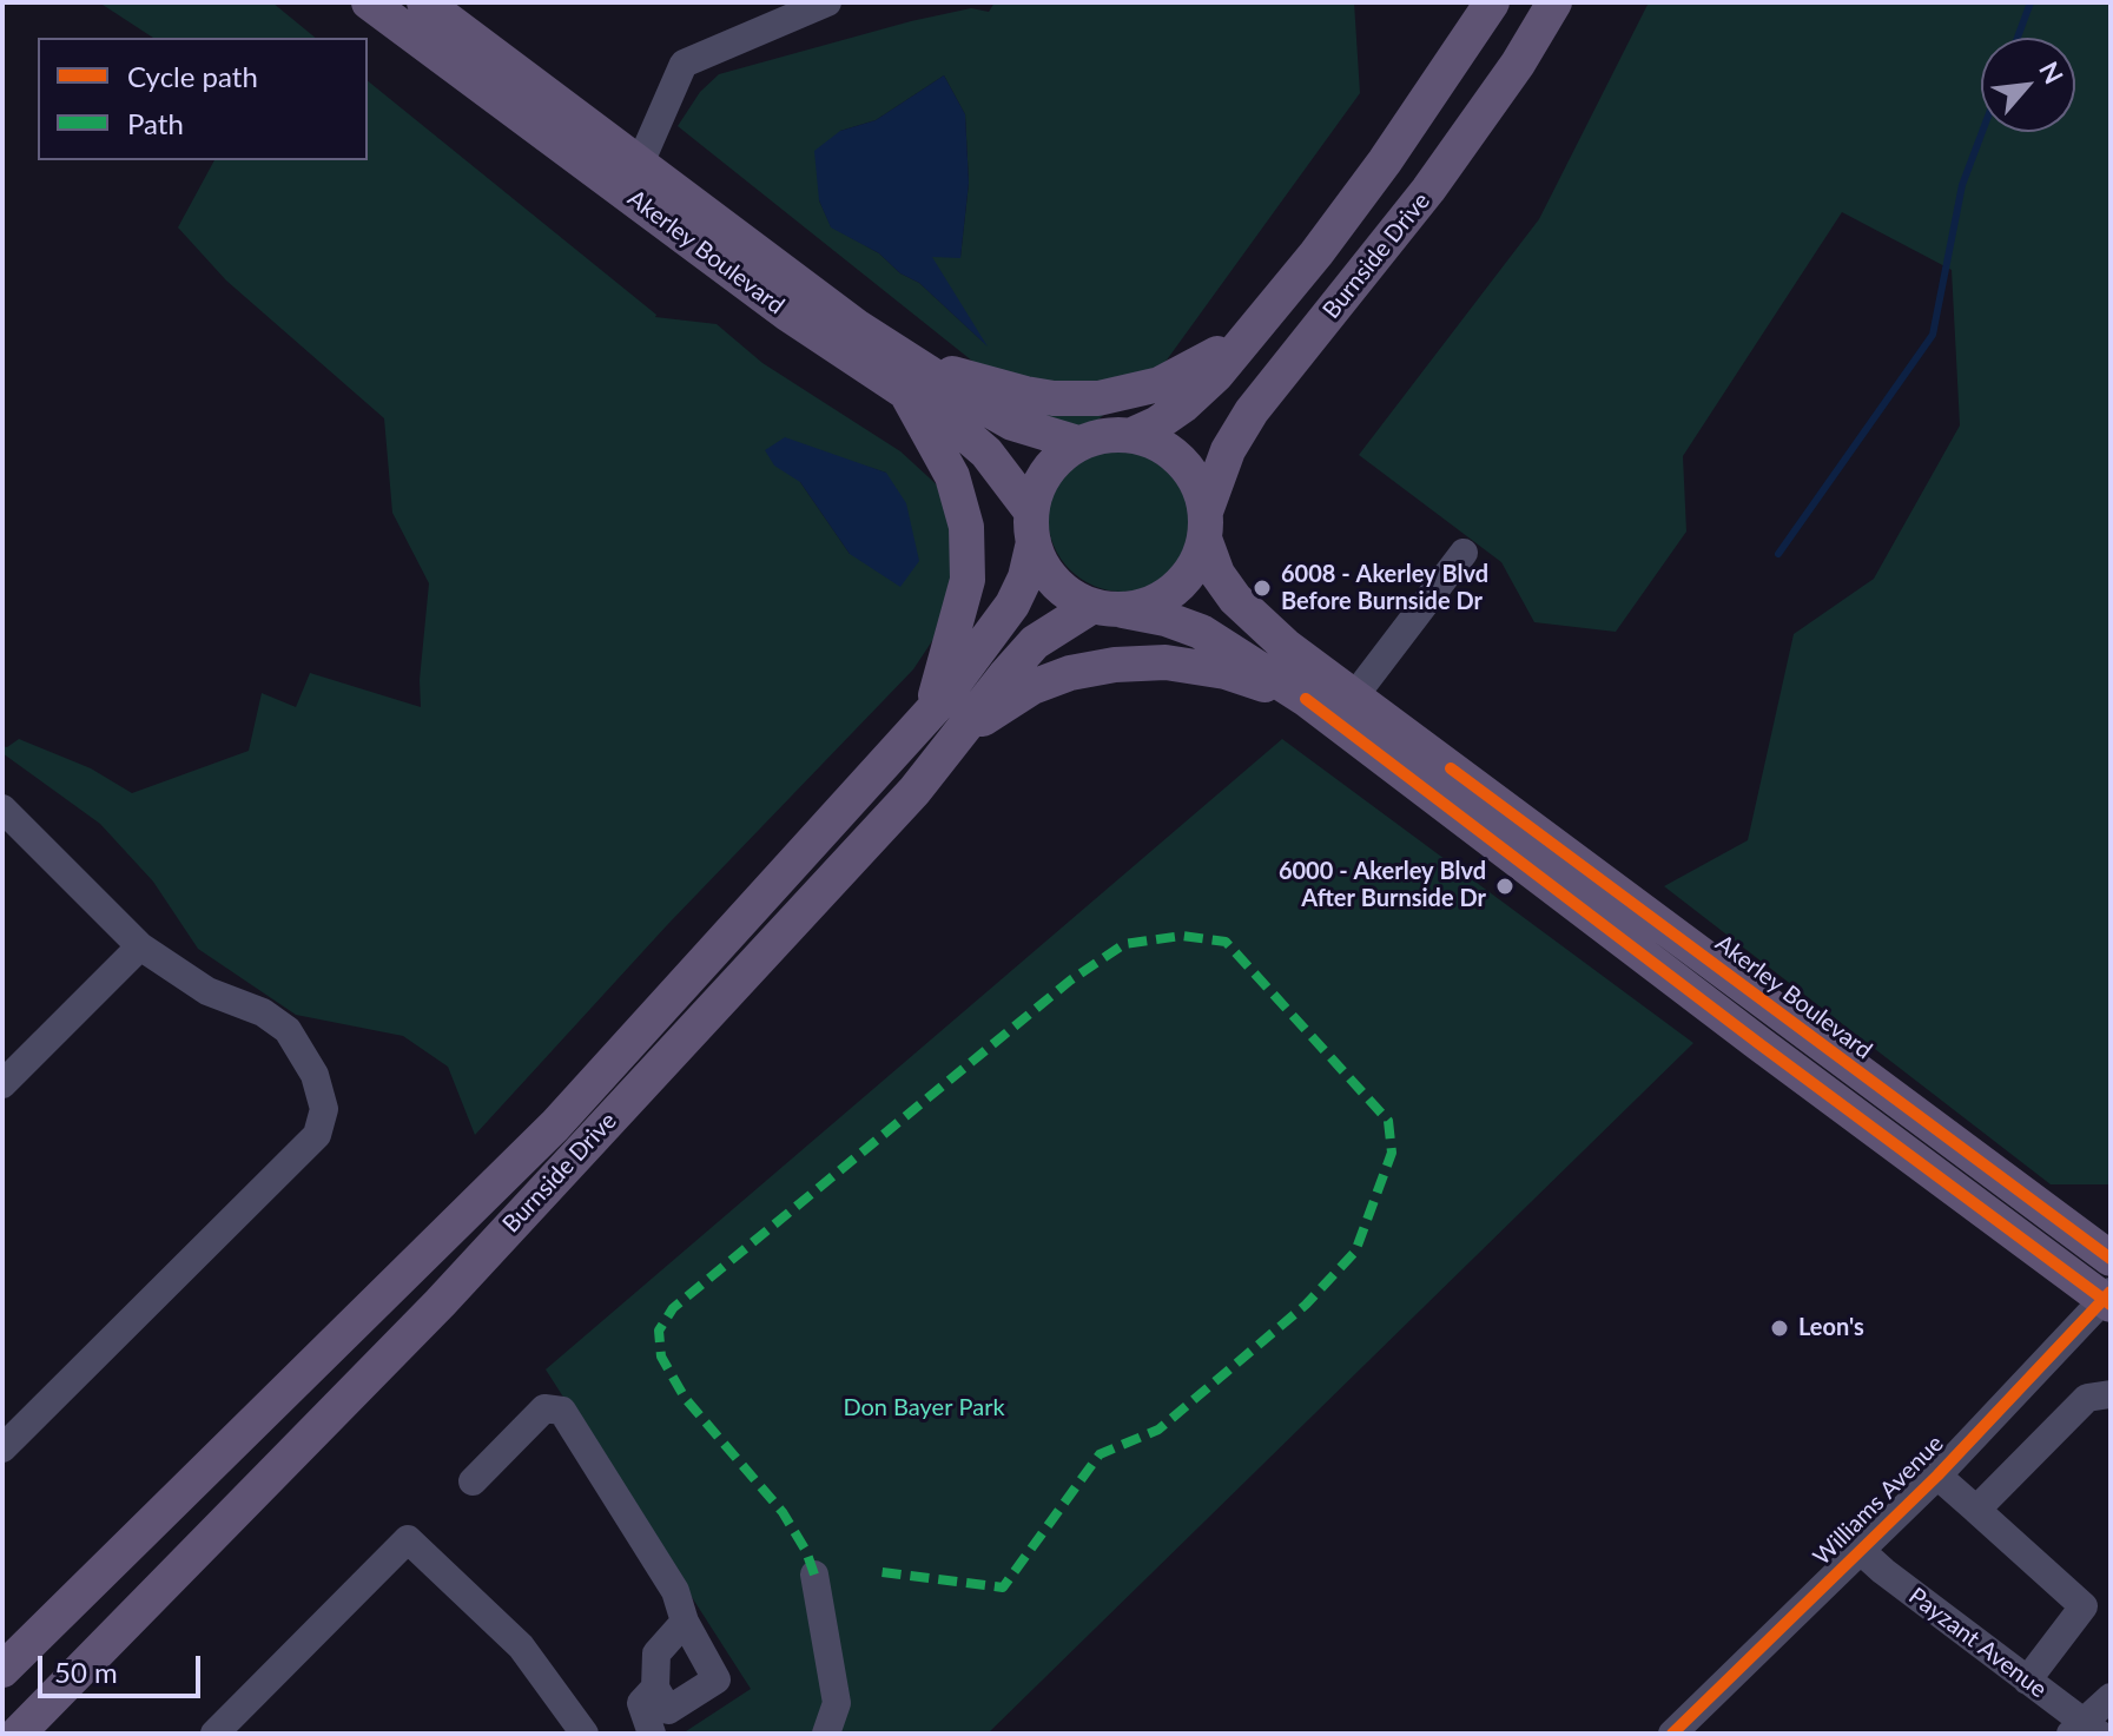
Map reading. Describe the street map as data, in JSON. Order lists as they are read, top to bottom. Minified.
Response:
{"streets":{"main road":["Akerley Boulevard","Burnside Drive"],"street":["Williams Avenue","Payzant Avenue"]},"crossings":[["Akerley Boulevard","Burnside Drive"],["Williams Avenue","Payzant Avenue"]],"parks":["Don Bayer Park"],"places":["6008 - Akerley Blvd Before Burnside Dr","6000 - Akerley Blvd After Burnside Dr","Leon's"],"legend":["Cycle path","Path"],"scale_bar":"50 m","north":"top right"}
